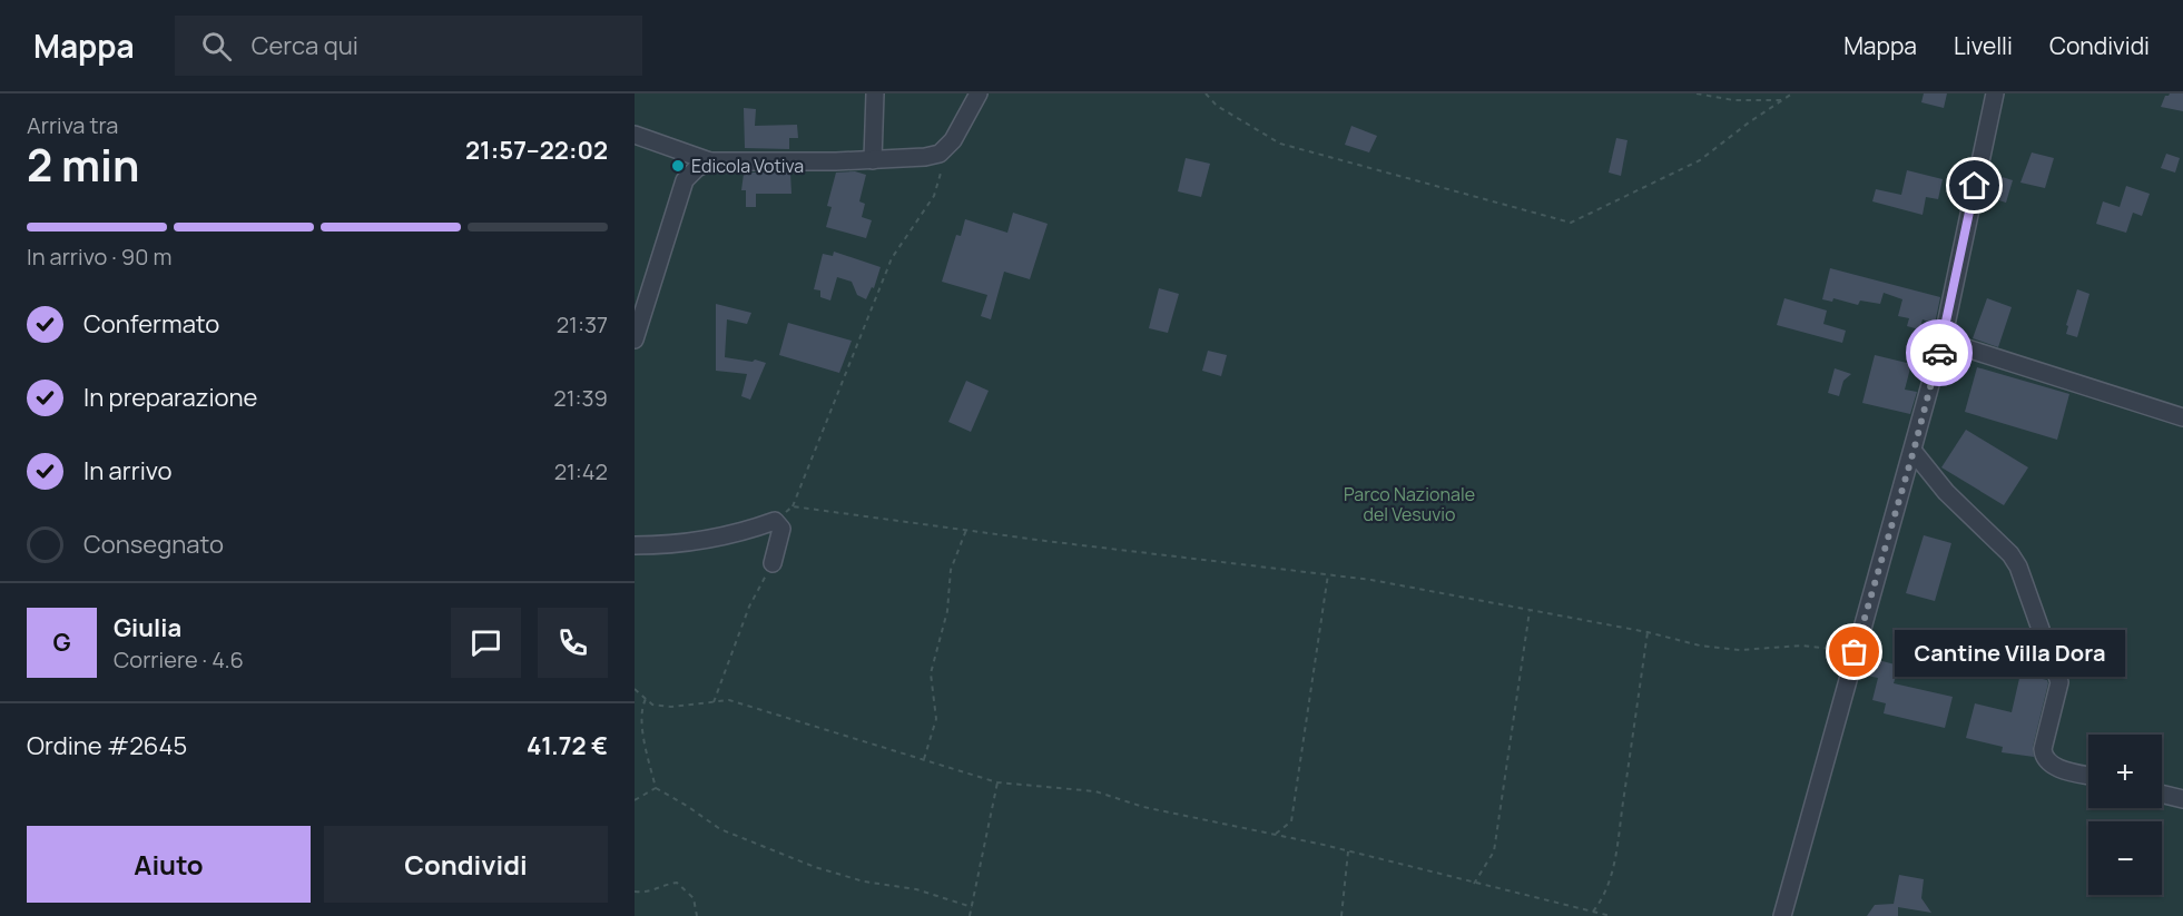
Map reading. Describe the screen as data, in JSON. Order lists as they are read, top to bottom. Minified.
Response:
{"parks":["Parco Nazionale del Vesuvio"],"places":["Edicola Votiva","Cantine Villa Dora"],"page":{"header":"Mappa","search":"Cerca qui","nav":["Mappa","Livelli","Condividi"],"heading":["2 min","Arriva tra","21:57–22:02"],"panel":["Giulia","Corriere · 4.6","Ordine #2645","41.72 €"],"bar":"In arrivo · 90 m","list":[["Confermato","21:37"],["In preparazione","21:39"],["In arrivo","21:42"],"Consegnato"],"round":"G","bubble":"Cantine Villa Dora","map_buttons":["+","−"],"buttons":["Aiuto","Condividi"]}}
